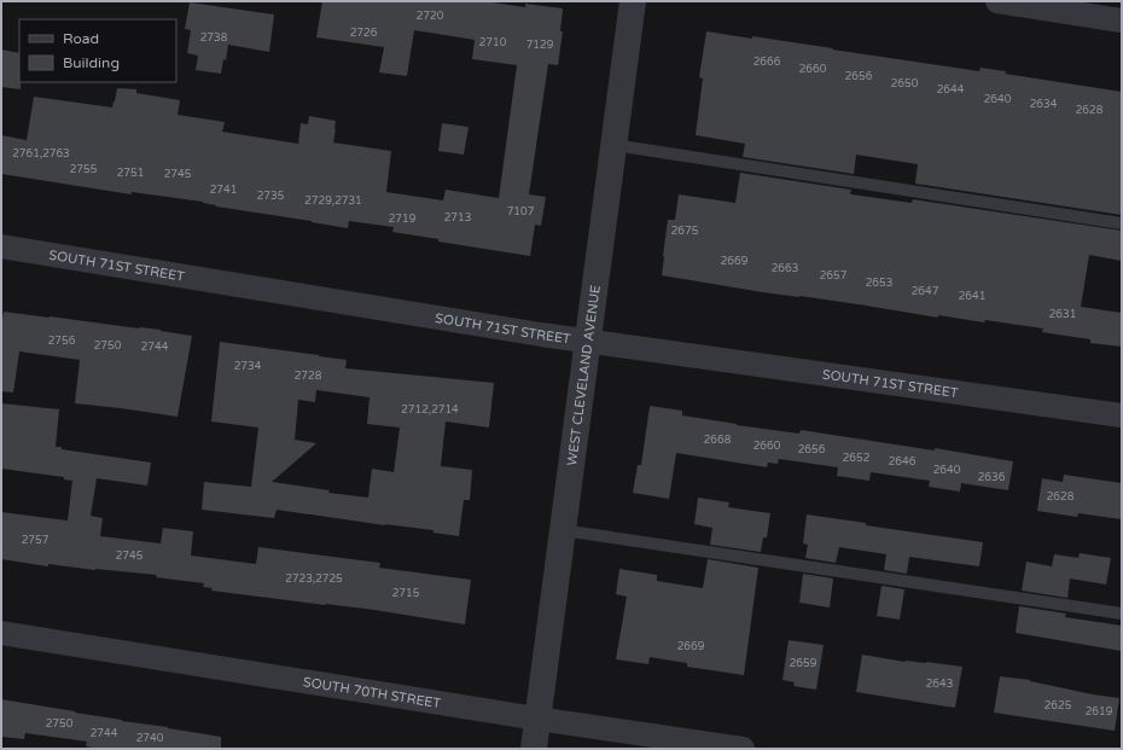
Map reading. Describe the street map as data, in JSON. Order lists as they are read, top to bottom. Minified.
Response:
{"streets":{"street":["SOUTH 71ST STREET","WEST CLEVELAND AVENUE","SOUTH 70TH STREET"]},"crossings":[["SOUTH 71ST STREET","WEST CLEVELAND AVENUE"],["WEST CLEVELAND AVENUE","SOUTH 70TH STREET"]],"house_numbers":["2720","2726","2738","2710","7129","2666","2660","2656","2650","2644","2640","2634","2628","2761,2763","2755","2751","2745","2741","2735","2729,2731","7107","2713","2719","2675","2669","2663","2657","2653","2647","2641","2631","2756","2750","2744","2734","2728","2712,2714","2668","2660","2656","2652","2646","2640","2636","2628","2757","2745","2723,2725","2715","2669","2659","2643","2625","2619","2750","2744","2740"],"legend":["Road","Building"]}
